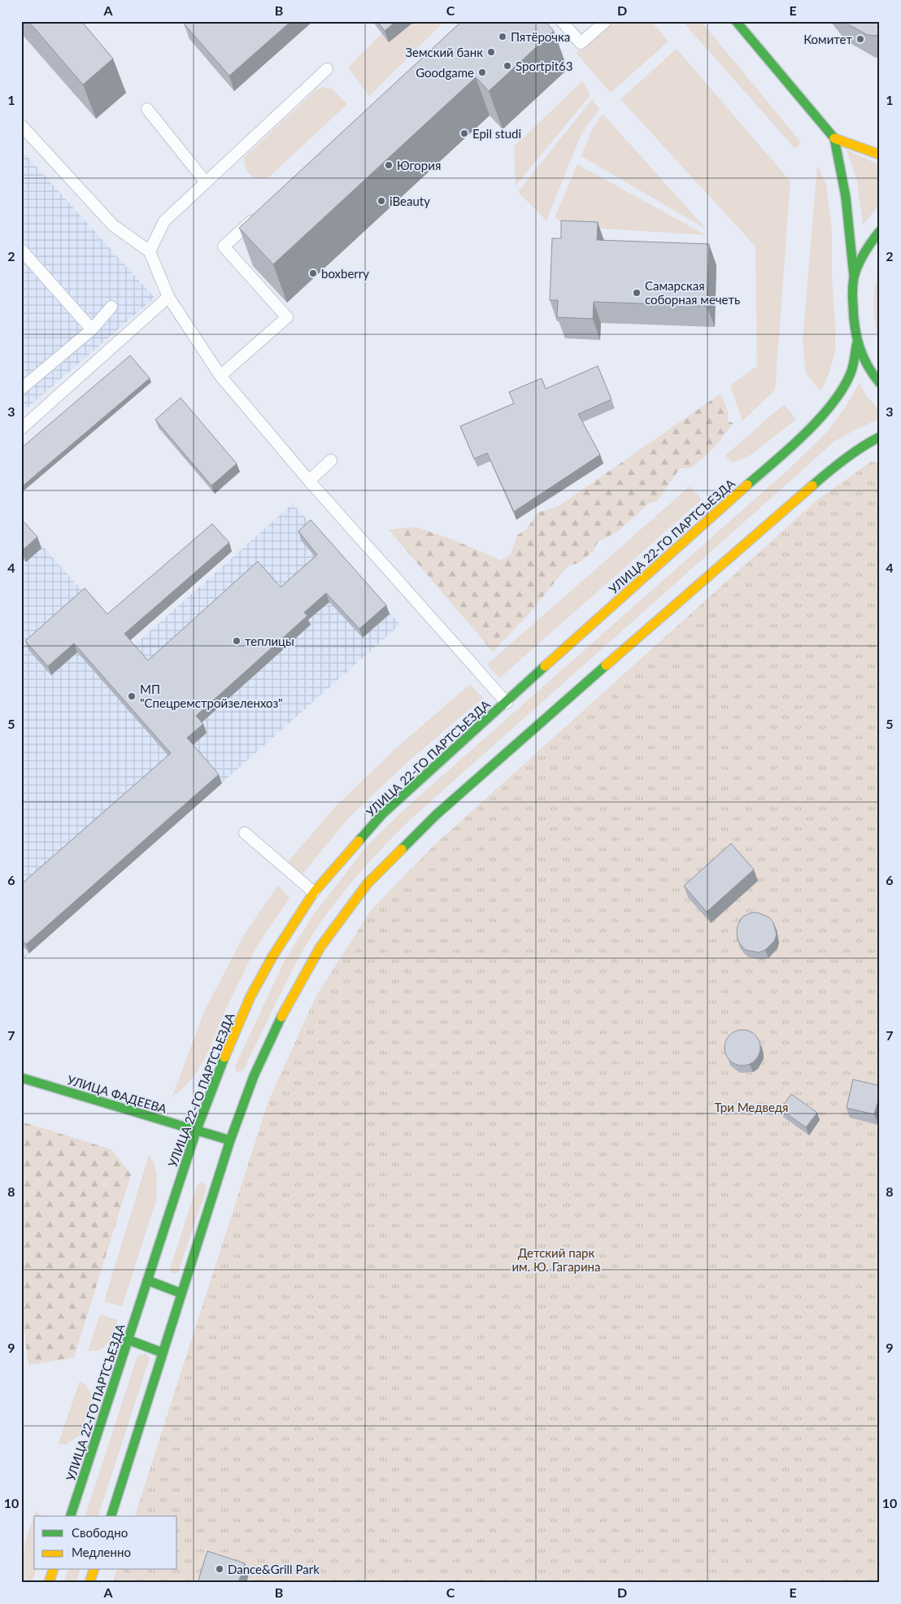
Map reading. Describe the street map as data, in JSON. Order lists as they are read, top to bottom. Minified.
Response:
{"streets":{"street":["УЛИЦА 22-ГО ПАРТСЪЕЗДА","УЛИЦА ФАДЕЕВА"]},"crossings":[["УЛИЦА 22-ГО ПАРТСЪЕЗДА","УЛИЦА ФАДЕЕВА"]],"parks":["Три Медведя","Детский парк им. Ю. Гагарина"],"places":["Пятёрочка","Комитет","Земский банк","Sportpit63","Goodgame","Epil studi","Югория","iBeauty","boxberry","Самарская соборная мечеть","теплицы","МП \"Спецремстройзеленхоз\"","Dance&Grill Park"],"legend":["Свободно","Медленно"],"grid":{"columns":["A","B","C","D","E"],"rows":["1","2","3","4","5","6","7","8","9","10"]}}
